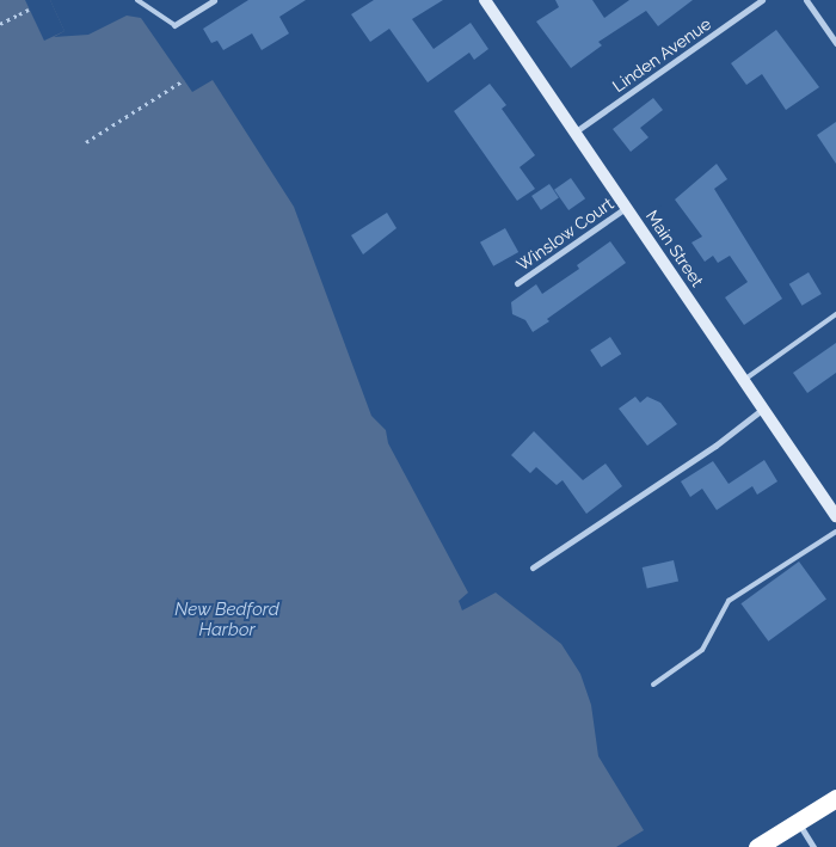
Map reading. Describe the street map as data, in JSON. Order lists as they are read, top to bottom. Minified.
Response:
{"streets":{"main road":["Main Street"],"street":["Linden Avenue","Winslow Court"]},"crossings":[["Linden Avenue","Main Street"],["Winslow Court","Main Street"]],"water":["New Bedford Harbor"]}
